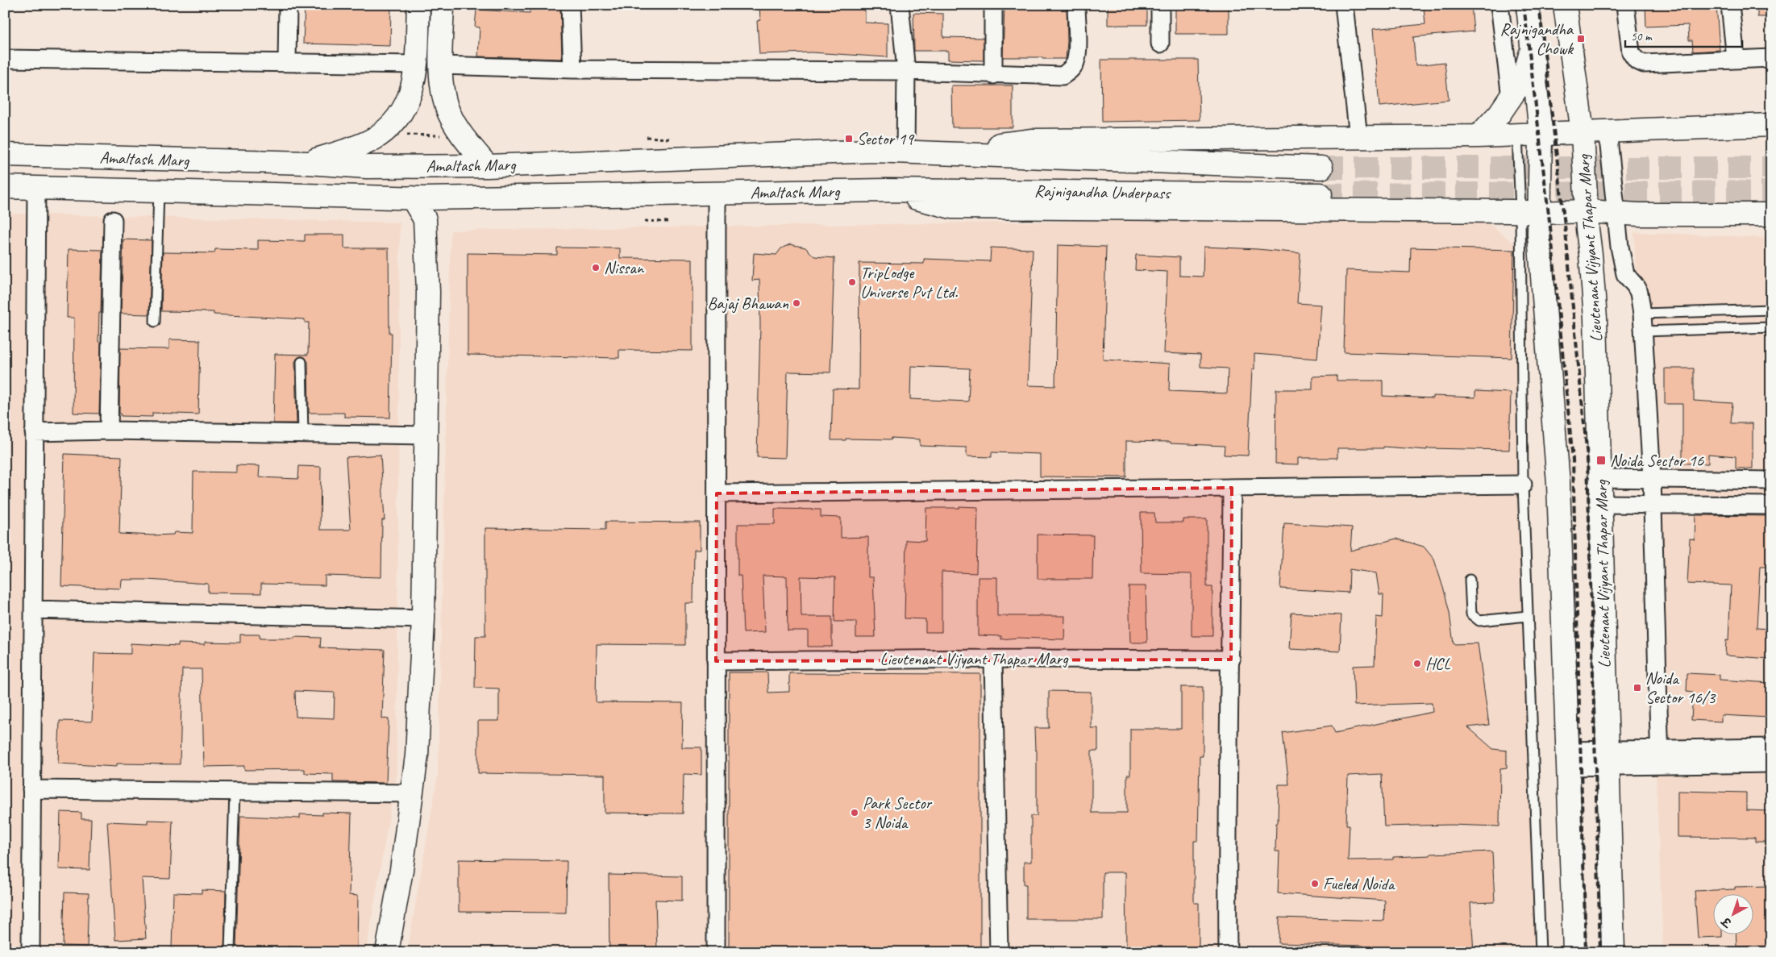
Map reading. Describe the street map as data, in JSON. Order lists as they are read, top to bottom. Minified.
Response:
{"streets":{"main road":["Amaltash Marg","Rajnigandha Underpass","Lieutenant Vijyant Thapar Marg"]},"crossings":[["Amaltash Marg","Rajnigandha Underpass"]],"places":{"transit":["Rajnigandha Chowk","Sector 19","Noida Sector 16","Noida Sector 16/3"],"other":["Nissan","TripLodge Universe Pvt Ltd.","Bajaj Bhawan","HCL","Park Sector 3 Noida","Fueled Noida"]},"scale_bar":"50 m","north":"bottom left"}
